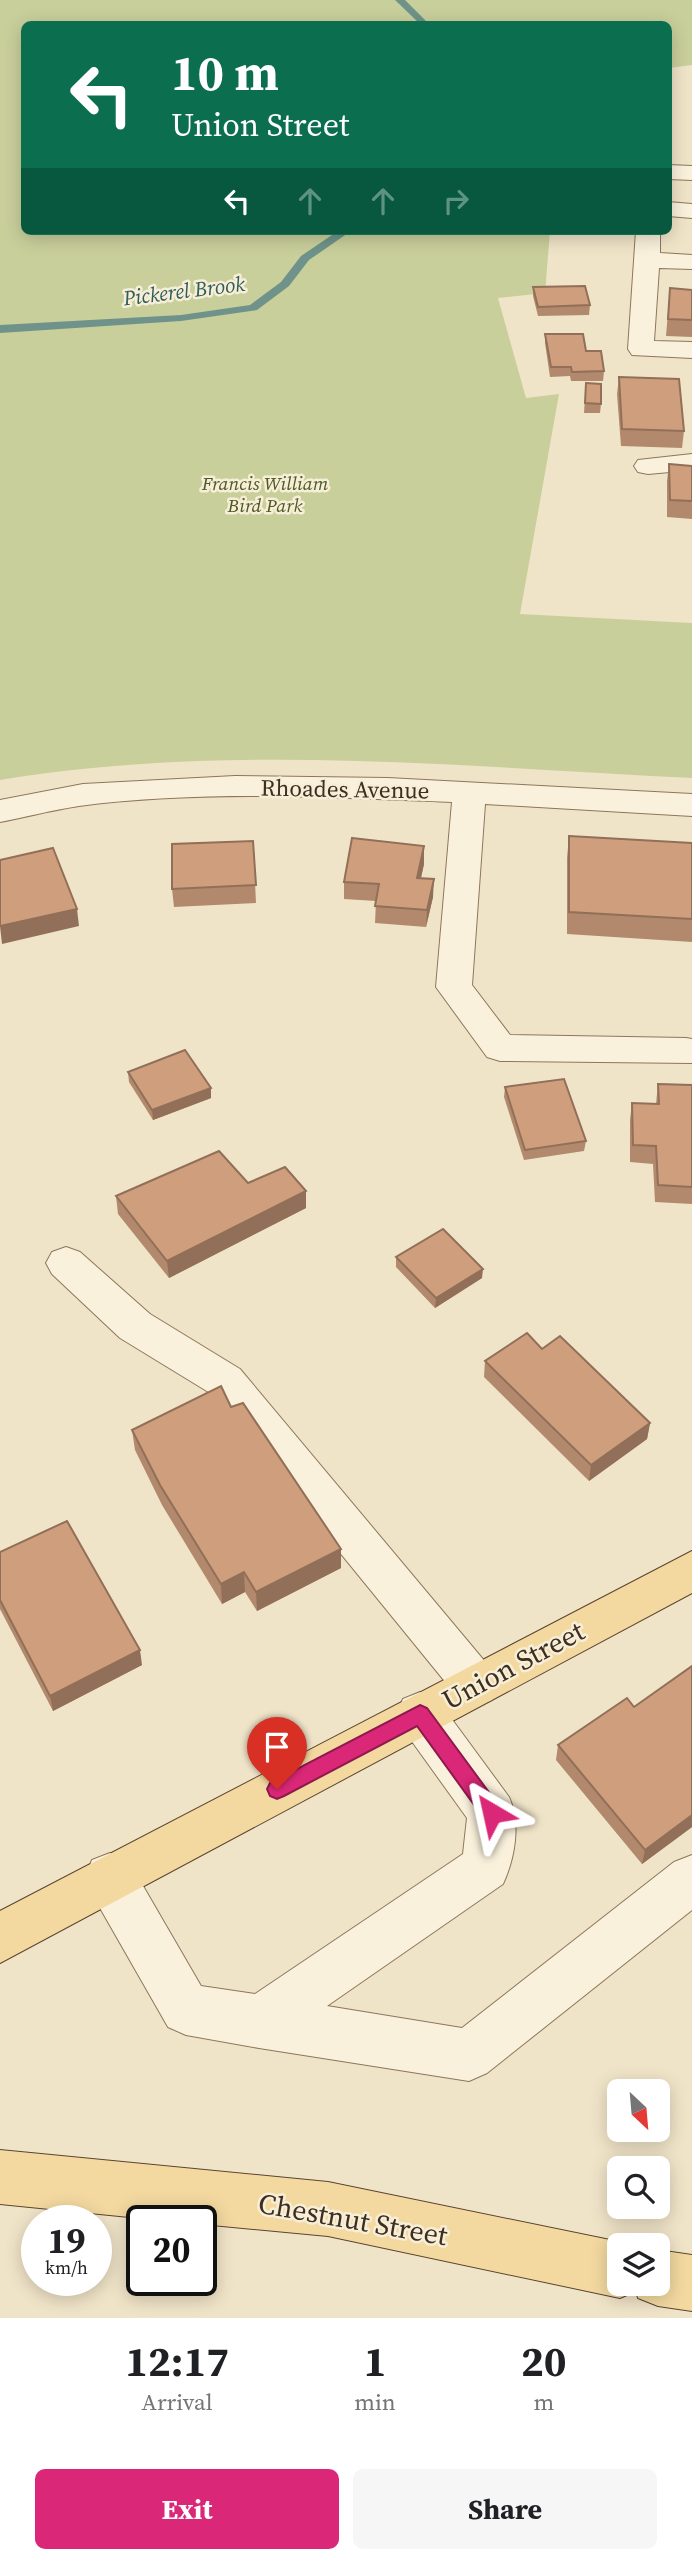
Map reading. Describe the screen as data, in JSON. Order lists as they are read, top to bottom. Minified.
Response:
{"streets":{"main road":["Union Street","Chestnut Street"],"street":["Rhoades Avenue"]},"water":["Pickerel Brook"],"parks":["Francis William Bird Park"],"north":"bottom right","page":{"turn":["10 m","Union Street"],"speed":"19 km/h","limit":"20","eta":["12:17","Arrival","1","min","20","m"],"buttons":["Exit","Share"]}}
